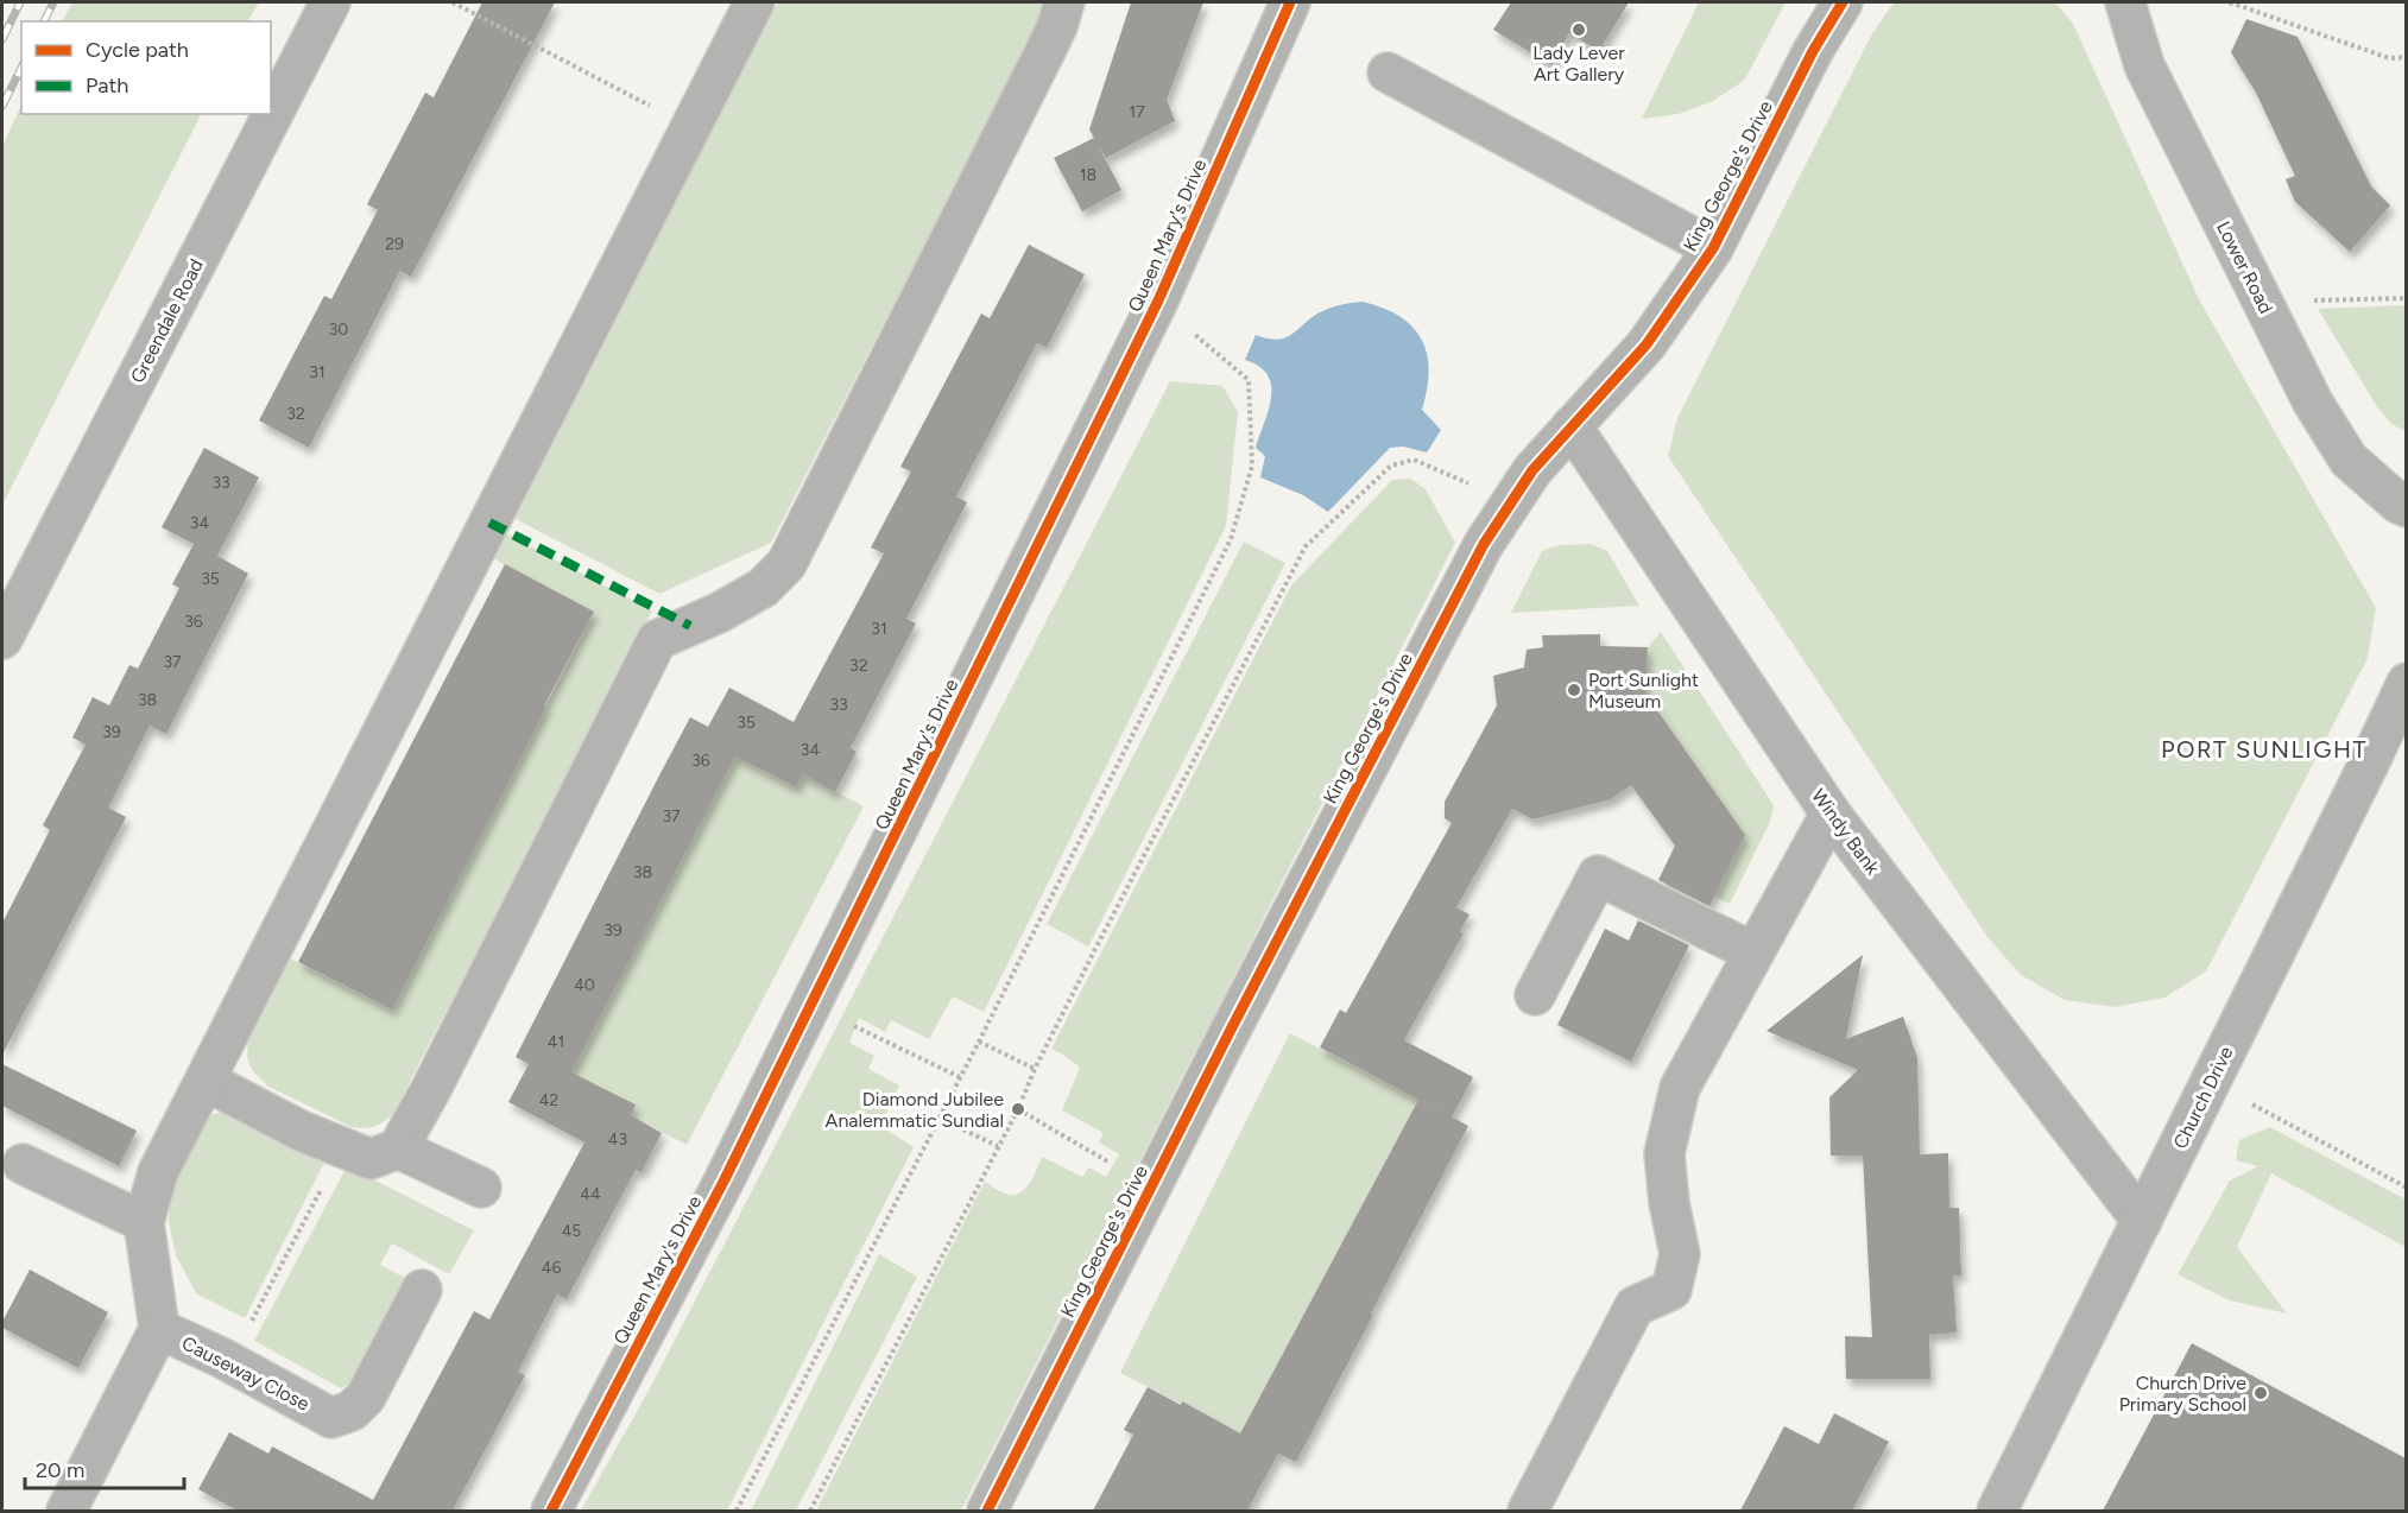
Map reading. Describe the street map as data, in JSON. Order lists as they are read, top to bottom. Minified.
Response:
{"streets":{"street":["King George's Drive","Queen Mary's Drive","Lower Road","Greendale Road","Windy Bank","Church Drive","Causeway Close"]},"crossings":[["King George's Drive","Windy Bank"],["Windy Bank","Church Drive"]],"districts":["PORT SUNLIGHT"],"places":["Lady Lever Art Gallery","Port Sunlight Museum","Diamond Jubilee Analemmatic Sundial","Church Drive Primary School"],"house_numbers":["17","18","29","30","31","32","33","34","35","36","31","37","32","38","33","35","39","34","36","37","38","39","40","41","42","43","44","45","46"],"legend":["Cycle path","Path"],"scale_bar":"20 m"}
